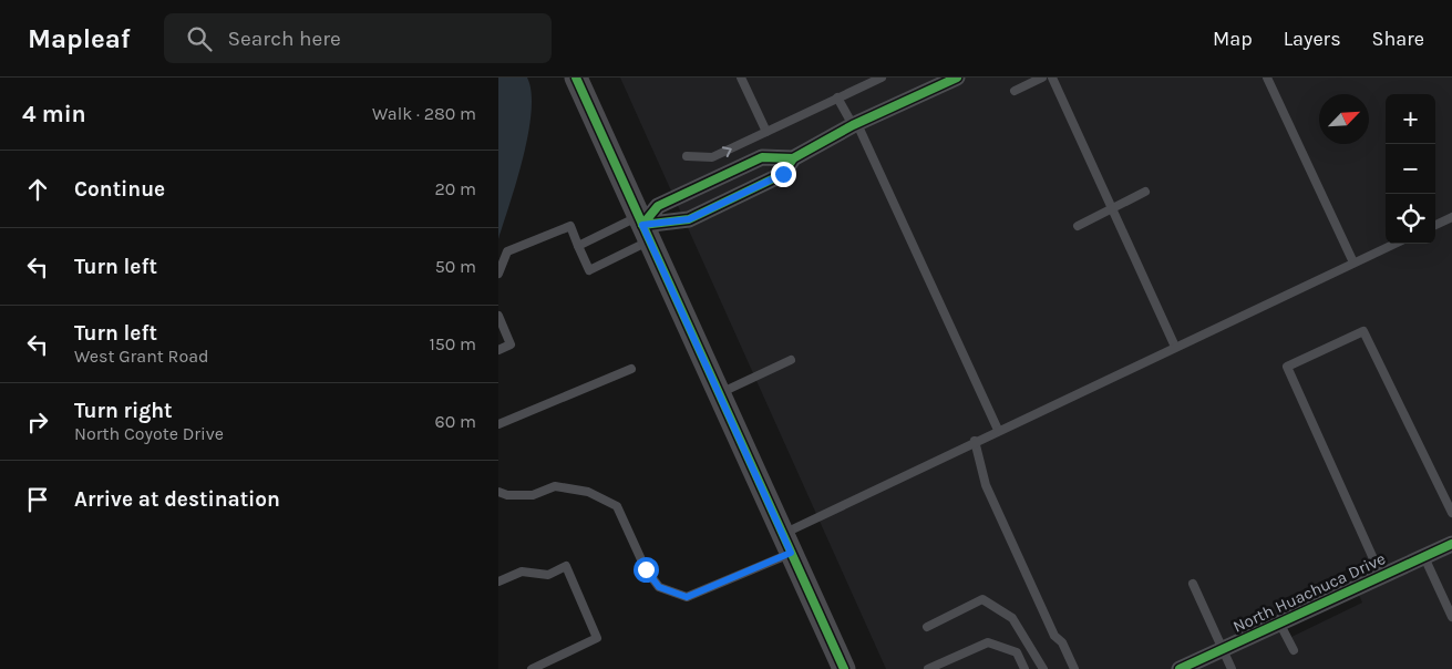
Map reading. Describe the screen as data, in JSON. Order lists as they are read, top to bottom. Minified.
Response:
{"streets":{"street":["North Huachuca Drive"]},"north":"top right","page":{"header":"Mapleaf","search":"Search here","nav":["Map","Layers","Share"],"heading":["4 min","Walk · 280 m"],"map_buttons":["+","−"],"list":[["Continue","20 m"],["Turn left","50 m"],["Turn left","West Grant Road","150 m"],["Turn right","North Coyote Drive","60 m"],"Arrive at destination"]}}
